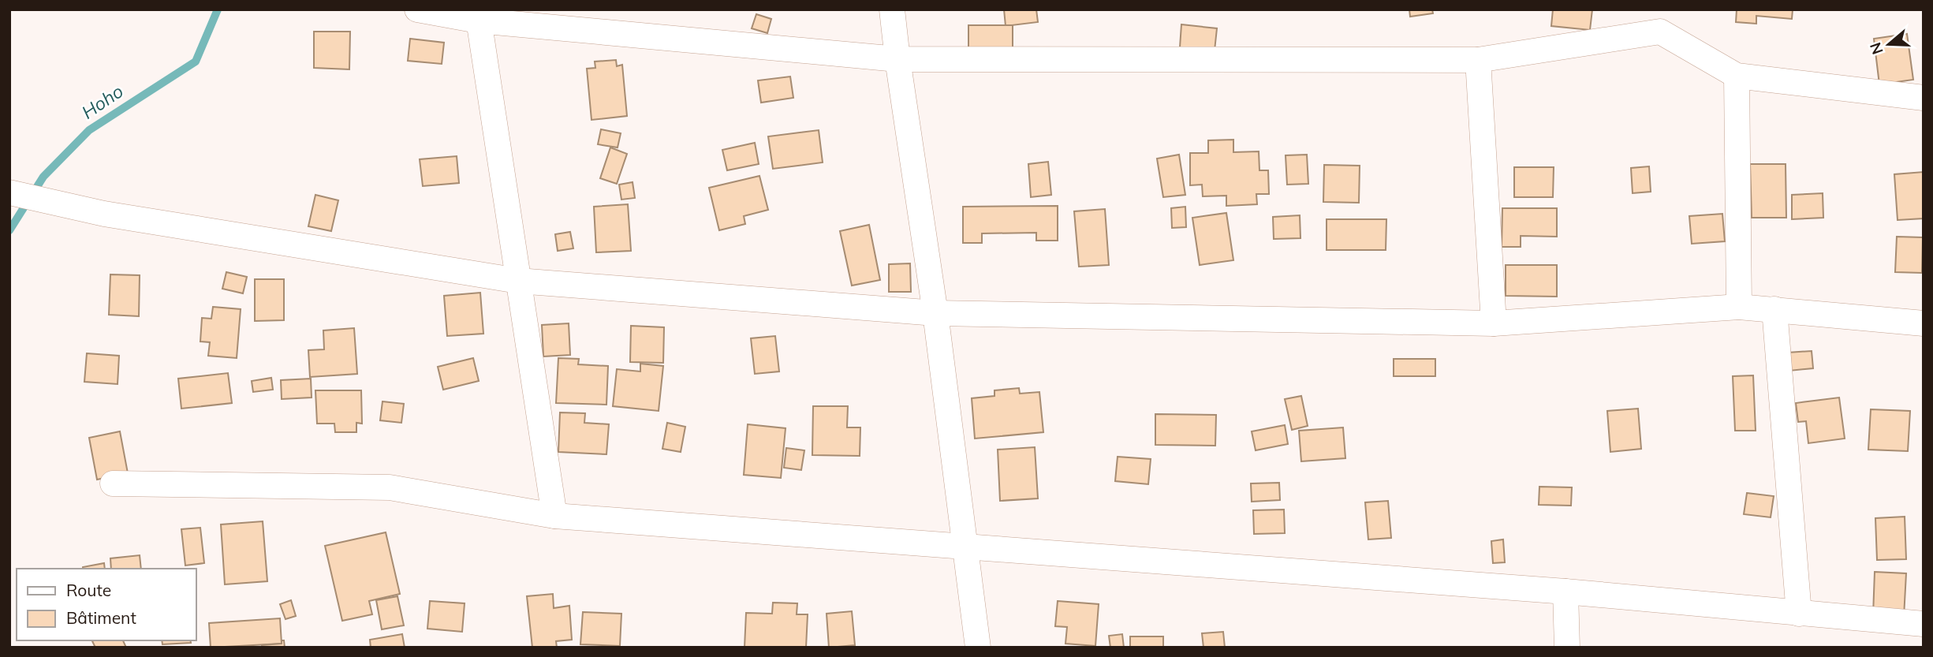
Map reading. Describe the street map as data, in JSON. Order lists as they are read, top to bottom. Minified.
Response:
{"water":["Hoho"],"legend":["Route","Bâtiment"],"north":"left"}
